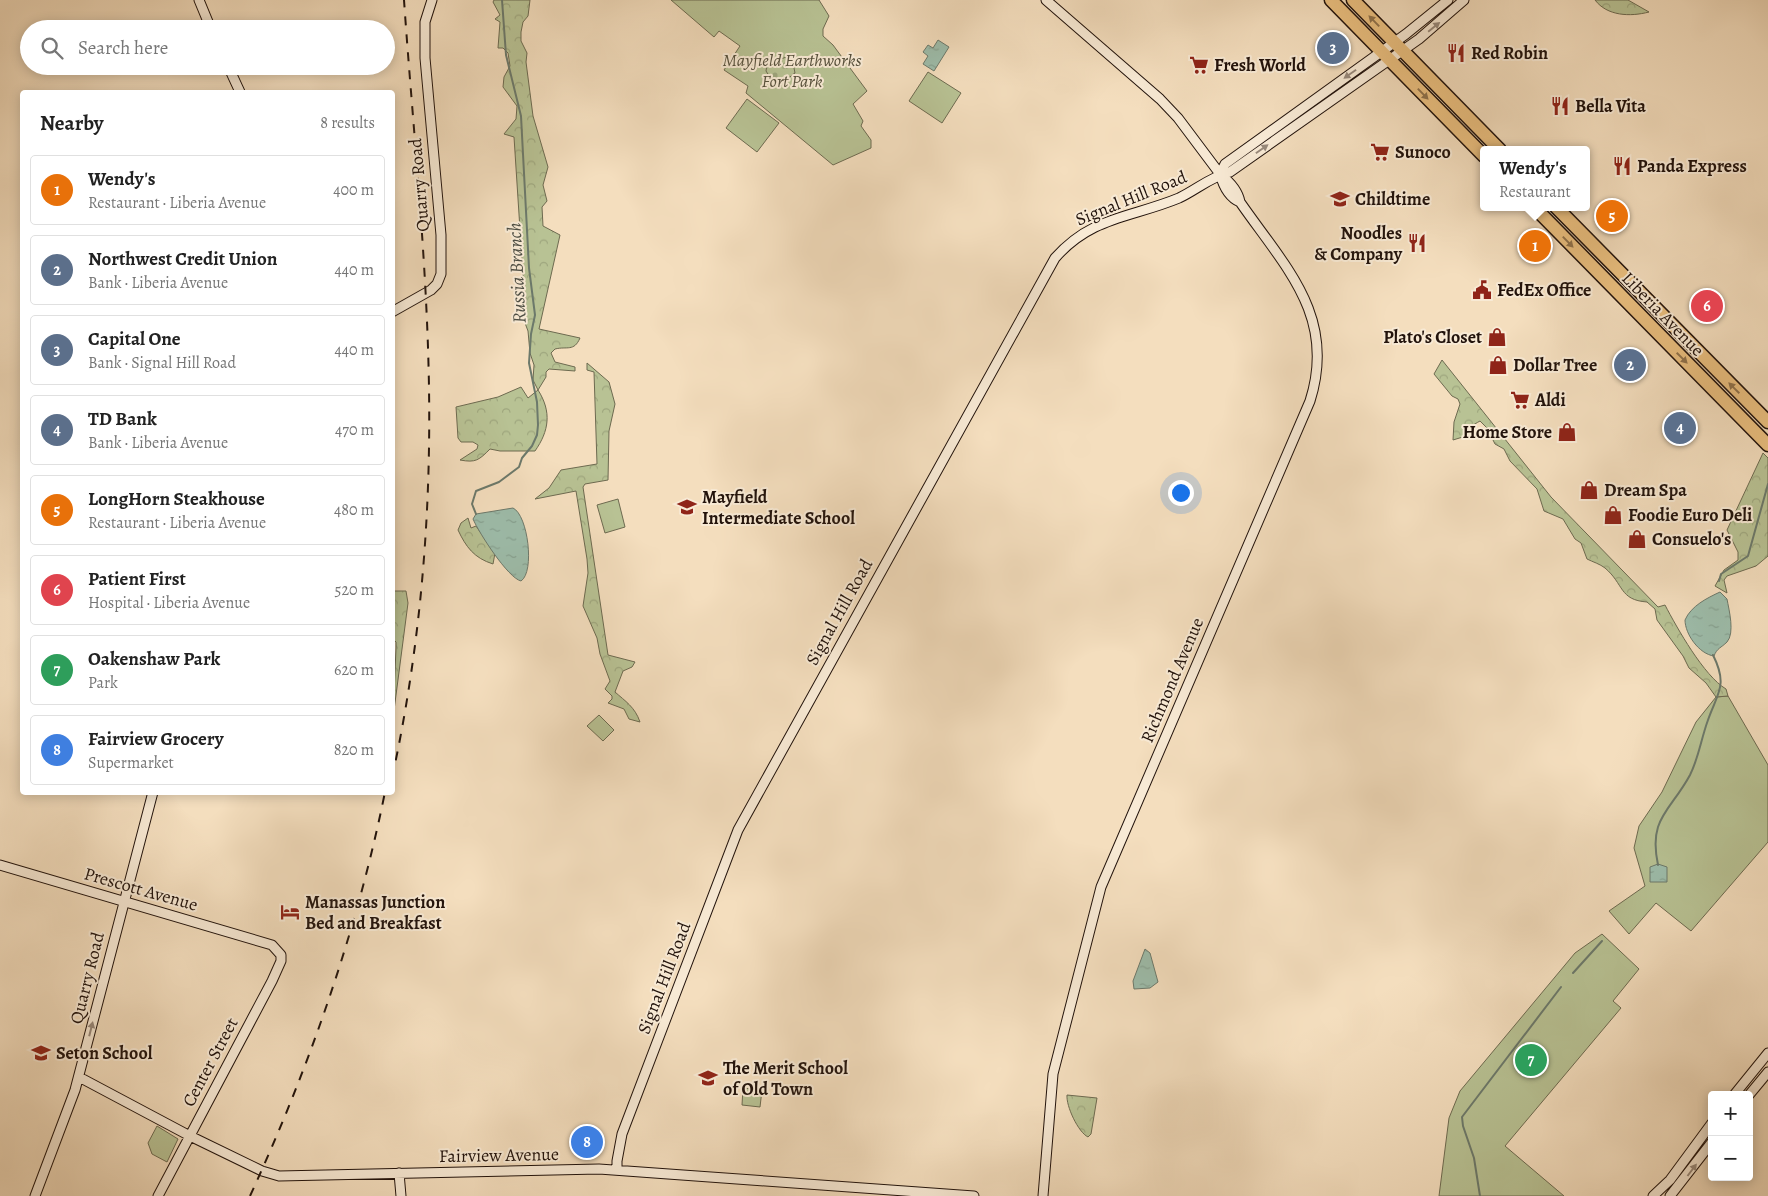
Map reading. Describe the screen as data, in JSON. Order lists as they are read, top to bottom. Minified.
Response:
{"streets":{"highway":["Liberia Avenue"],"main road":["Quarry Road","Signal Hill Road","Richmond Avenue","Prescott Avenue","Center Street","Fairview Avenue"]},"crossings":[["Quarry Road","Prescott Avenue"],["Quarry Road","Fairview Avenue"],["Signal Hill Road","Richmond Avenue"],["Signal Hill Road","Fairview Avenue"],["Prescott Avenue","Center Street"],["Center Street","Fairview Avenue"]],"water":["Russia Branch"],"parks":["Mayfield Earthworks Fort Park"],"places":{"restaurant":["Red Robin","Bella Vita","Panda Express","Noodles & Company"],"supermarket":["Fresh World","Sunoco","Aldi"],"school or university":["Childtime","Mayfield Intermediate School","Seton School","The Merit School of Old Town"],"public building":["FedEx Office"],"shop":["Plato's Closet","Dollar Tree","Home Store","Dream Spa","Foodie Euro Deli","Consuelo's"],"hotel":["Manassas Junction Bed and Breakfast"]},"page":{"search":"Search here","pins":["3","5","1","6","2","4","7","8"],"heading":["Nearby","8 results"],"popup":["Wendy's","Restaurant"],"list":[{"mark":"1","name":"Wendy's","note":"Restaurant · Liberia Avenue","value":"400 m"},{"mark":"2","name":"Northwest Credit Union","note":"Bank · Liberia Avenue","value":"440 m"},{"mark":"3","name":"Capital One","note":"Bank · Signal Hill Road","value":"440 m"},{"mark":"4","name":"TD Bank","note":"Bank · Liberia Avenue","value":"470 m"},{"mark":"5","name":"LongHorn Steakhouse","note":"Restaurant · Liberia Avenue","value":"480 m"},{"mark":"6","name":"Patient First","note":"Hospital · Liberia Avenue","value":"520 m"},{"mark":"7","name":"Oakenshaw Park","note":"Park","value":"620 m"},{"mark":"8","name":"Fairview Grocery","note":"Supermarket","value":"820 m"}],"map_buttons":["+","−"]}}
